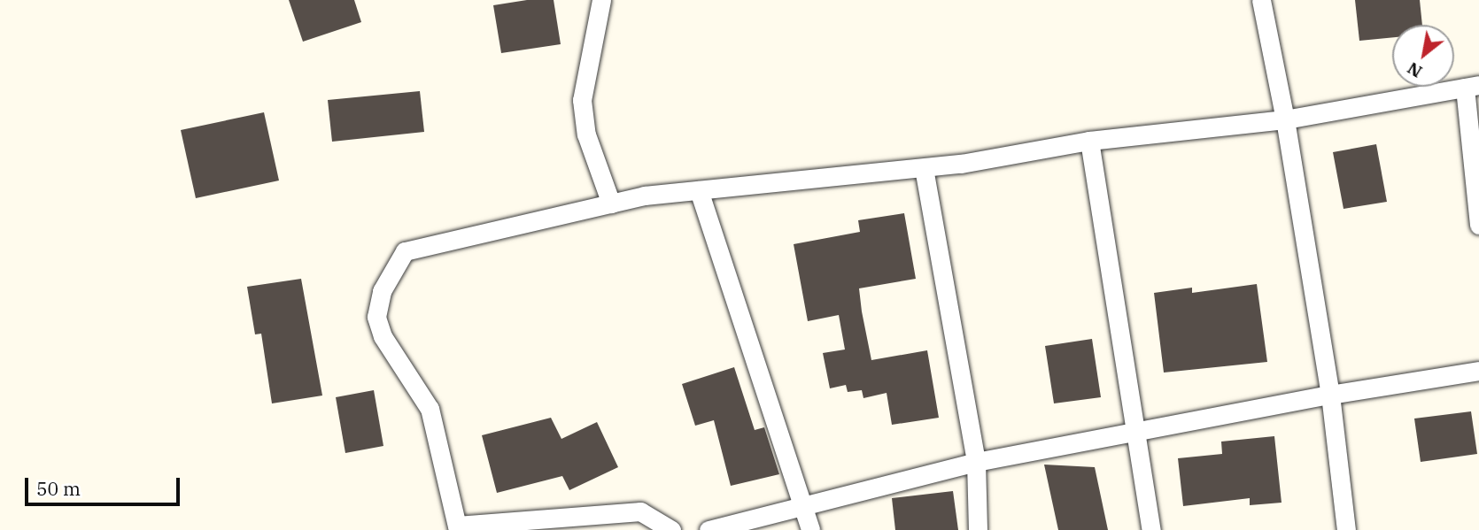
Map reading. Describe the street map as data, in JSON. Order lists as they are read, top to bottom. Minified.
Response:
{"scale_bar":"50 m","north":"bottom left"}
